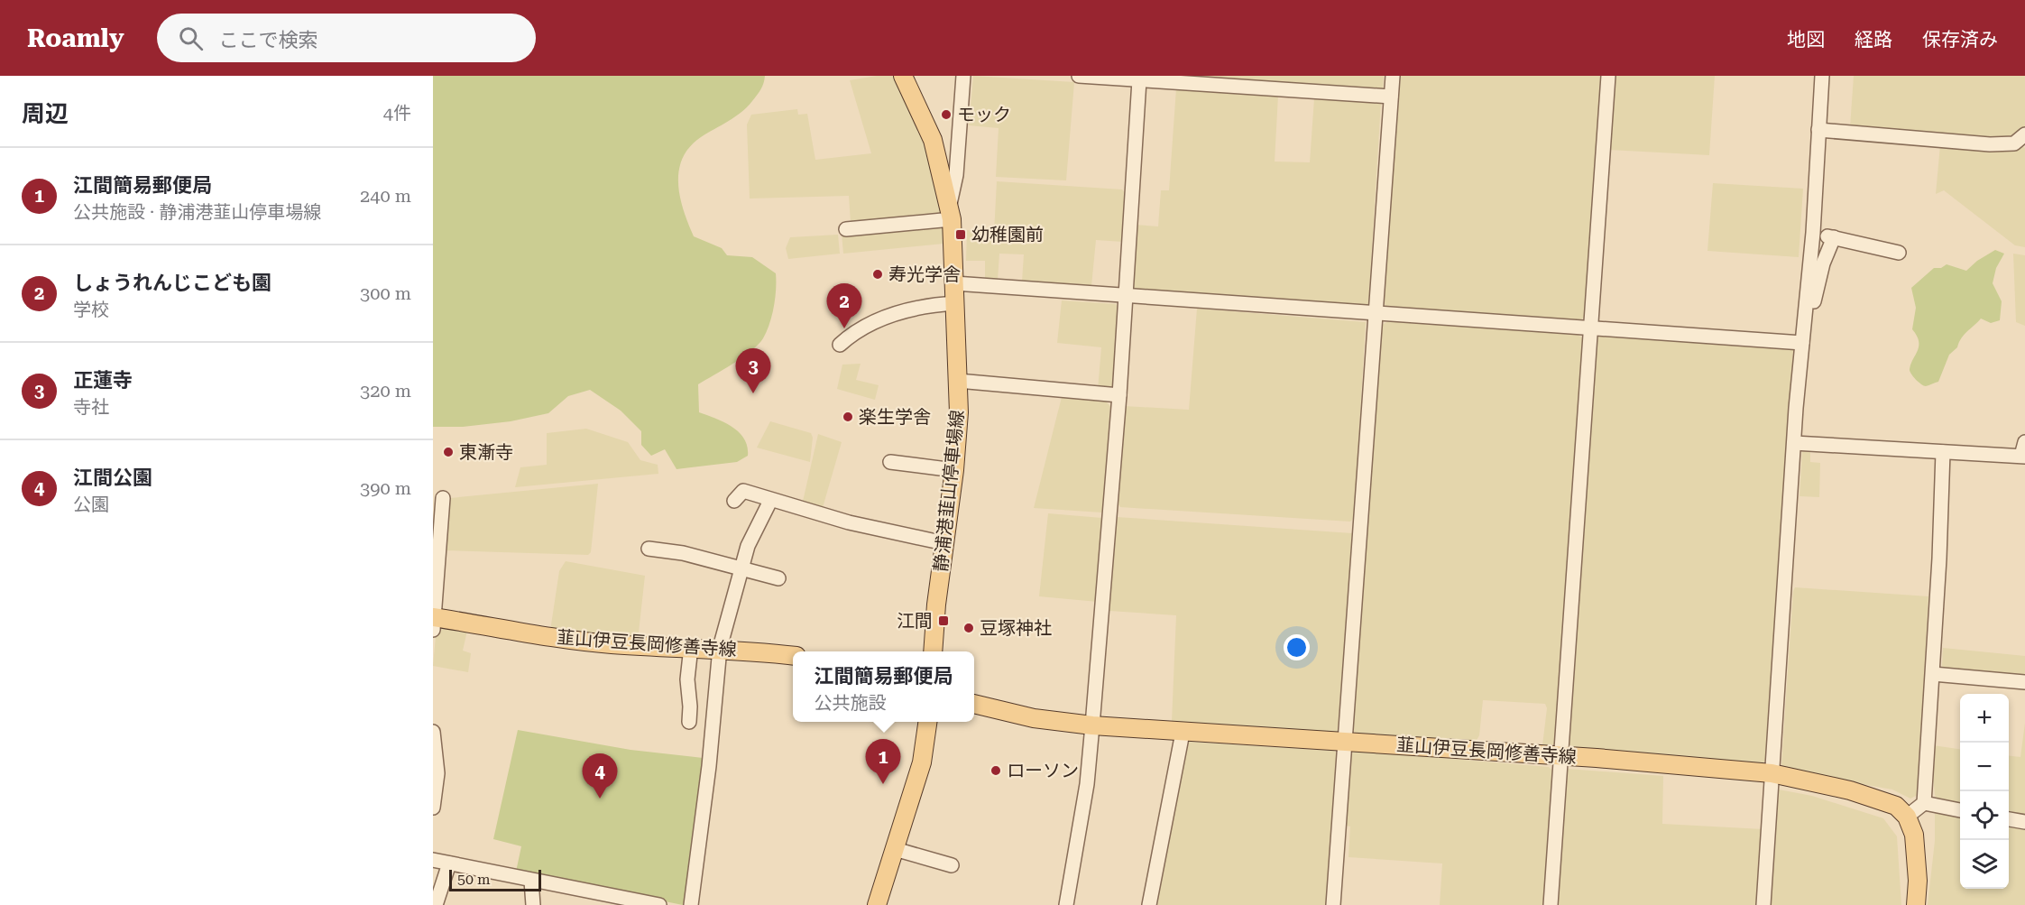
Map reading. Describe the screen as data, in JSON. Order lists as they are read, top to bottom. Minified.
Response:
{"streets":{"main road":["静浦港韮山停車場線","韮山伊豆長岡修善寺線"]},"places":{"other":["モック","寿光学舎","楽生学舎","東漸寺","豆塚神社","ローソン"],"transit":["幼稚園前","江間"]},"scale_bar":"50 m","page":{"header":"Roamly","search":"ここで検索","nav":["地図","経路","保存済み"],"heading":["周辺","4件"],"list":[{"mark":"1","name":"江間簡易郵便局","note":"公共施設 · 静浦港韮山停車場線","value":"240 m"},{"mark":"2","name":"しょうれんじこども園","note":"学校","value":"300 m"},{"mark":"3","name":"正蓮寺","note":"寺社","value":"320 m"},{"mark":"4","name":"江間公園","note":"公園","value":"390 m"}],"pins":["2","3","1","4"],"popup":["江間簡易郵便局","公共施設"],"map_buttons":["+","−"],"scale":"50 m"}}
